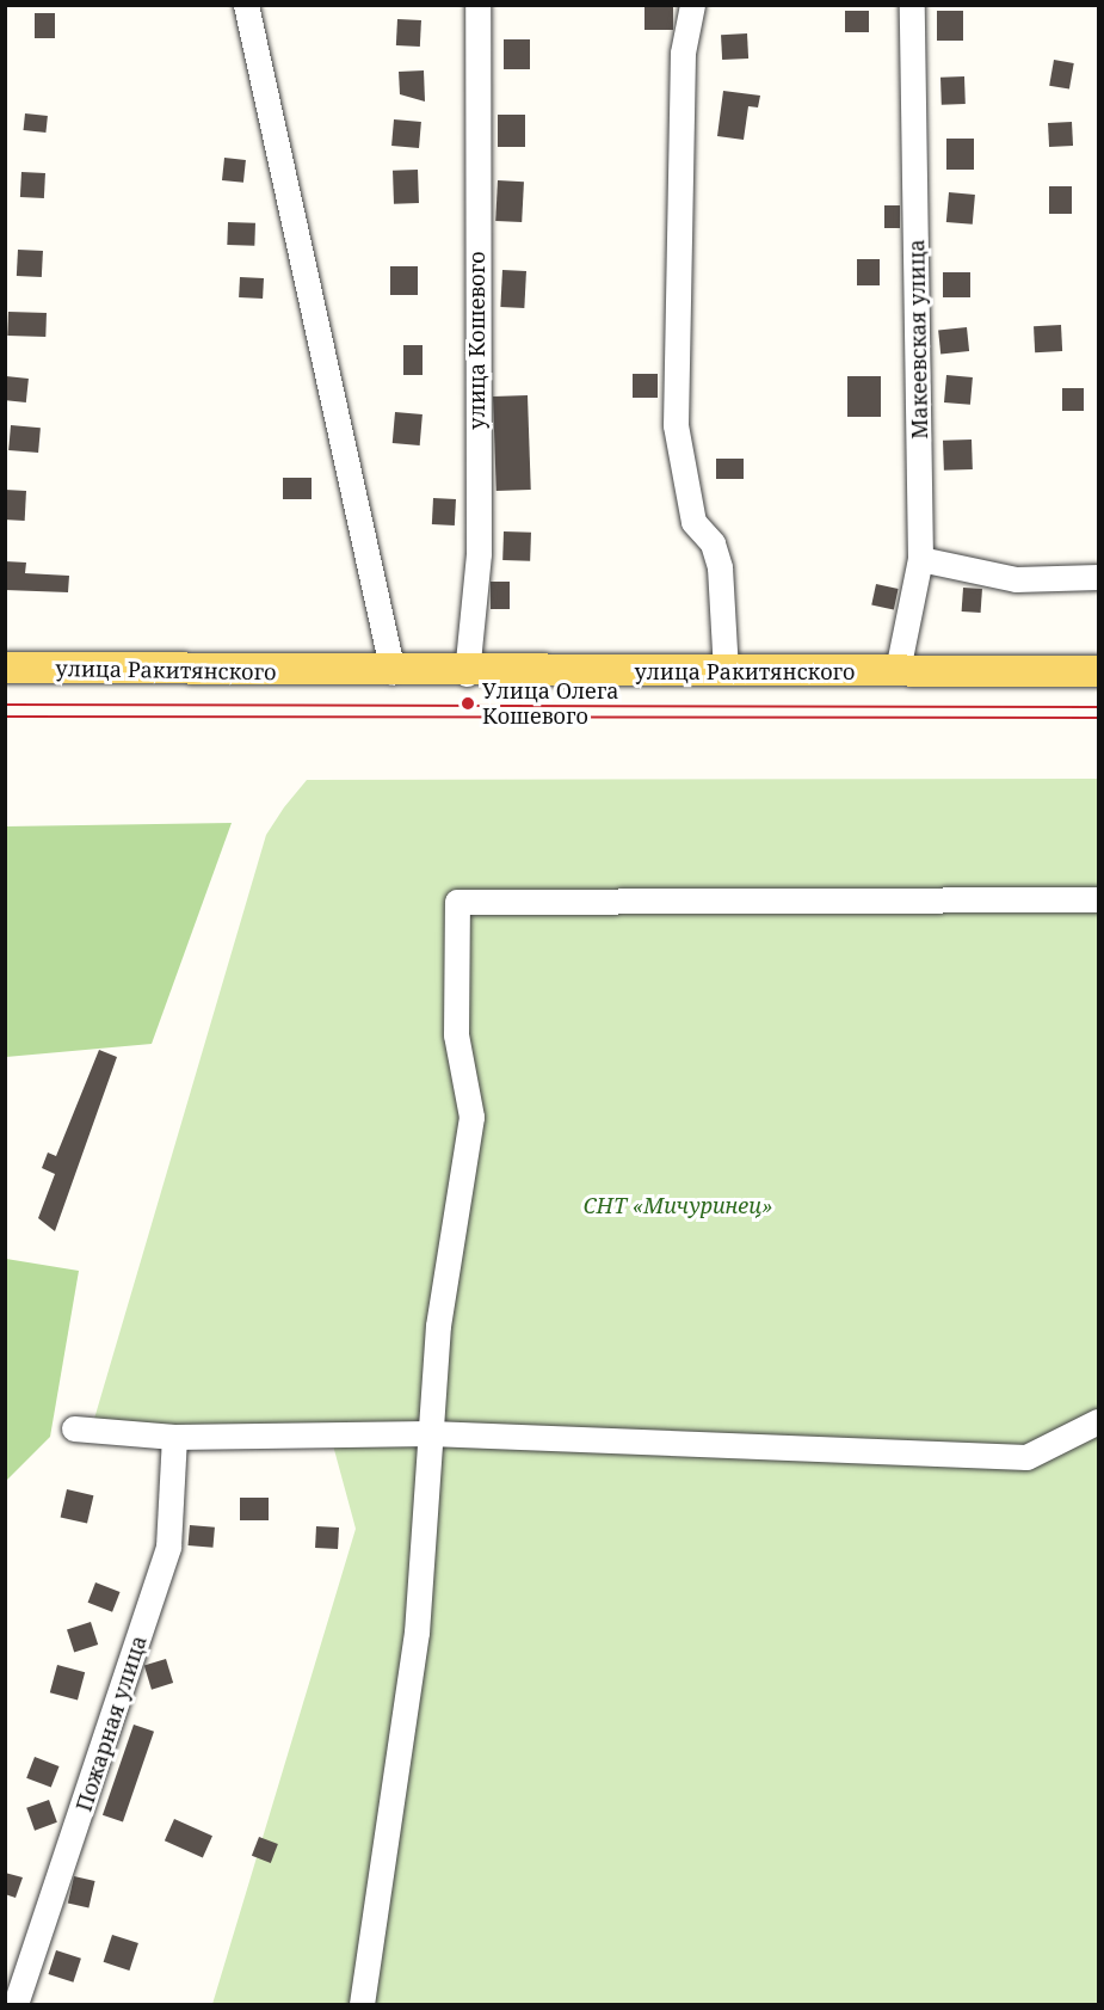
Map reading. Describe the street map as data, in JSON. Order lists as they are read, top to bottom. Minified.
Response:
{"streets":{"main road":["улица Ракитянского"],"street":["Макеевская улица","улица Кошевого","Пожарная улица"]},"crossings":[["Макеевская улица","улица Ракитянского"],["улица Кошевого","улица Ракитянского"]],"parks":["СНТ «Мичуринец»"],"places":["Улица Олега Кошевого"]}
